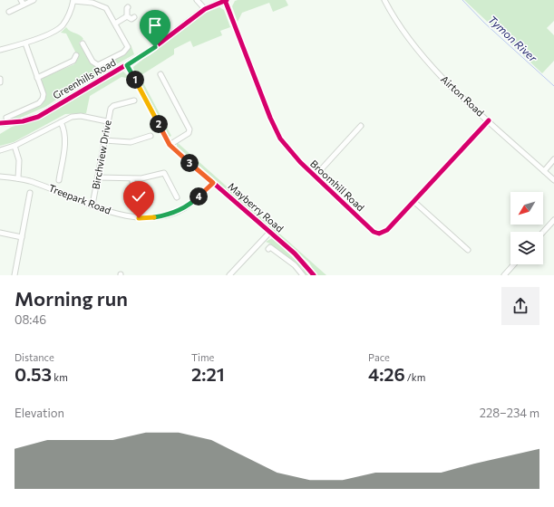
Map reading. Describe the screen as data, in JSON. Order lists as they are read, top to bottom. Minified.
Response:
{"streets":{"main road":["Greenhills Road"],"street":["Airton Road","Birchview Drive","Broomhill Road","Treepark Road","Mayberry Road"]},"crossings":[["Greenhills Road","Broomhill Road"],["Greenhills Road","Mayberry Road"],["Airton Road","Broomhill Road"],["Birchview Drive","Treepark Road"],["Treepark Road","Mayberry Road"]],"water":["Tymon River"],"north":"bottom left","page":{"pins":["1","2","3","4"],"heading":["Morning run","08:46"],"stats":[["Distance","0.53 km"],["Time","2:21"],["Pace","4:26 /km"]],"chart":["Elevation","228–234 m"]}}
